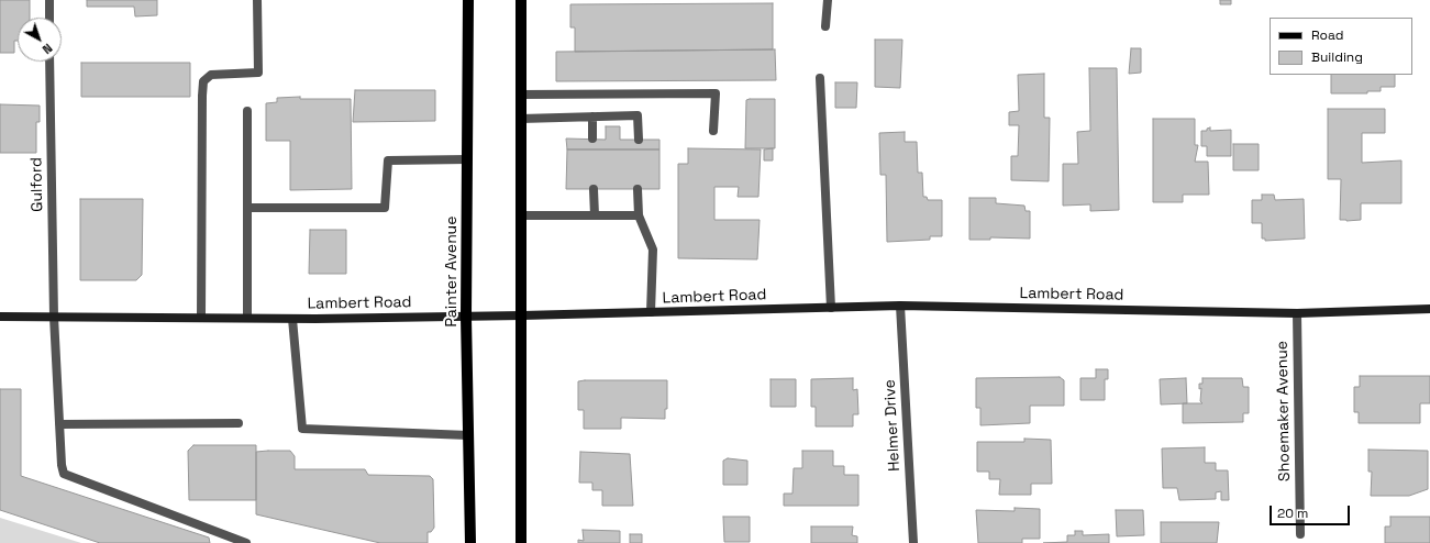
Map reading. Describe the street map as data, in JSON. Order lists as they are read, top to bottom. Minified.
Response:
{"streets":{"main road":["Painter Avenue","Lambert Road"],"street":["Gulford","Shoemaker Avenue","Helmer Drive"]},"crossings":[["Gulford","Lambert Road"],["Painter Avenue","Lambert Road"],["Lambert Road","Shoemaker Avenue"],["Lambert Road","Helmer Drive"]],"legend":["Road","Building"],"scale_bar":"20 m","north":"bottom right"}
